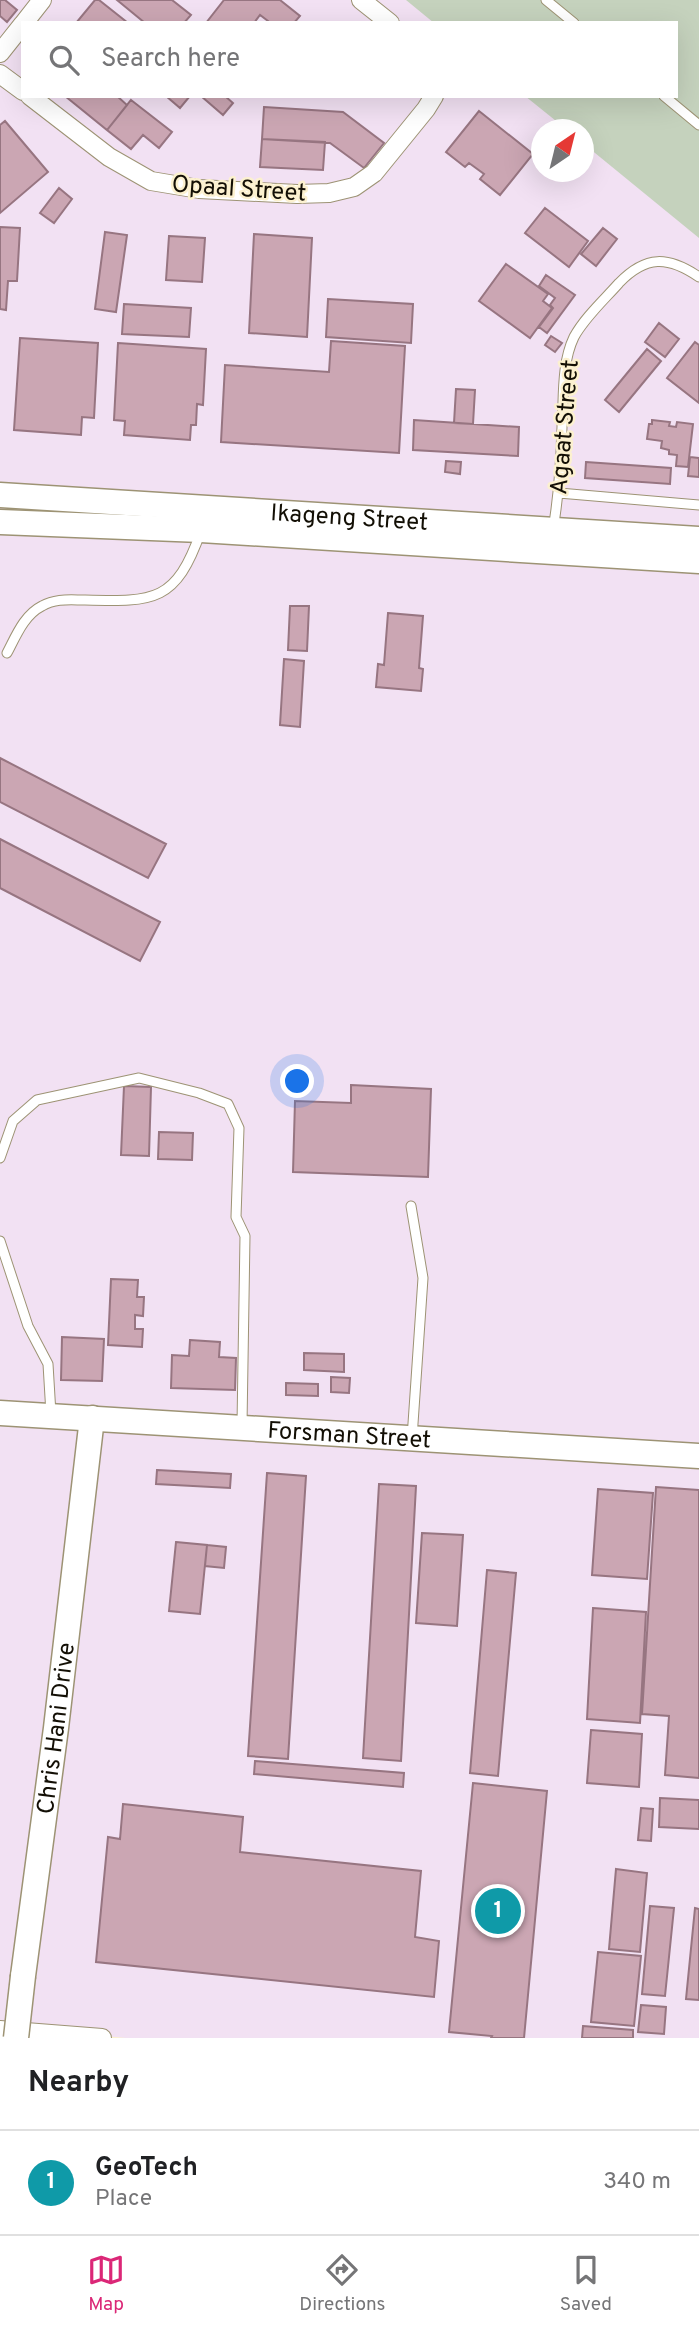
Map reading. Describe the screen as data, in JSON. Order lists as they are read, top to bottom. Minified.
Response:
{"streets":{"street":["Opaal Street","Ikageng Street","Forsman Street","Chris Hani Drive"],"lane":["Agaat Street"]},"crossings":[["Agaat Street","Ikageng Street"],["Forsman Street","Chris Hani Drive"]],"north":"top right","page":{"search":"Search here","pins":"1","heading":"Nearby","list":[{"mark":"1","name":"GeoTech","note":"Place","value":"340 m"}],"nav":["Map","Directions","Saved"]}}
